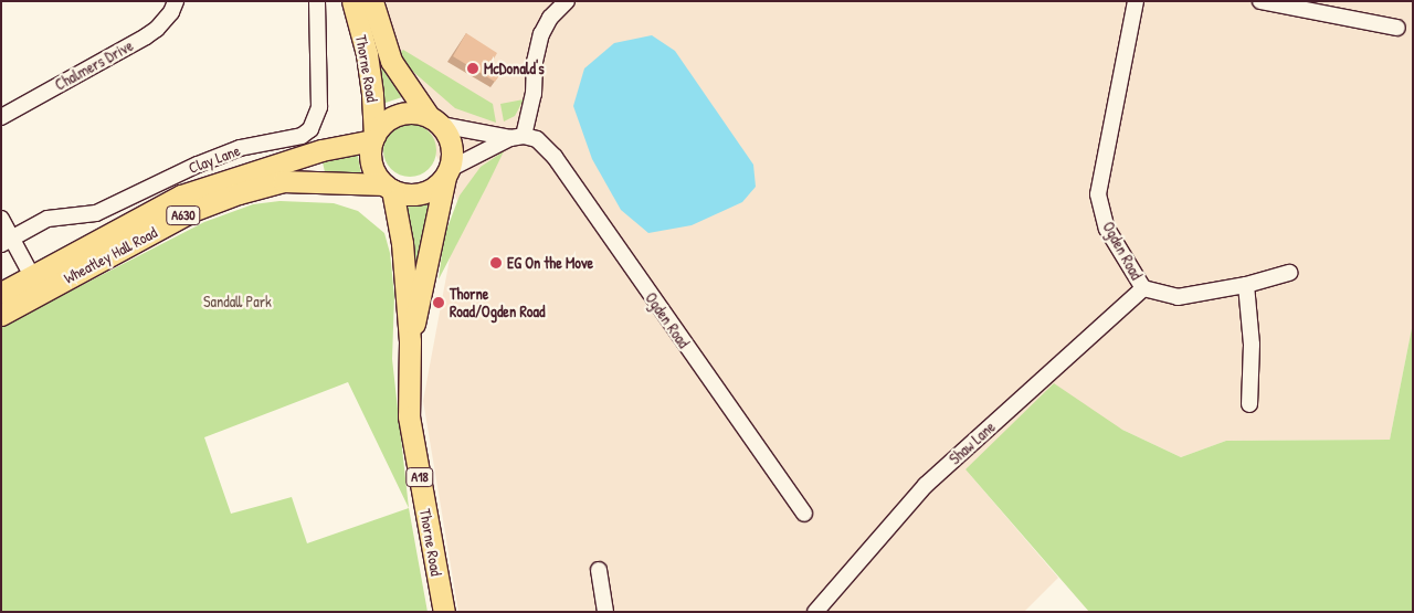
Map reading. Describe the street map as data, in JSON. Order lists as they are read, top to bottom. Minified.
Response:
{"streets":{"highway":["Thorne Road","A630","Wheatley Hall Road","A18"],"street":["Chalmers Drive","Clay Lane","Ogden Road","Shaw Lane"]},"crossings":[["Thorne Road","Ogden Road"],["Thorne Road","Wheatley Hall Road"],["Ogden Road","Wheatley Hall Road"],["Ogden Road","Shaw Lane"]],"parks":["Sandall Park"],"places":["McDonald's","EG On the Move","Thorne Road/Ogden Road"]}
